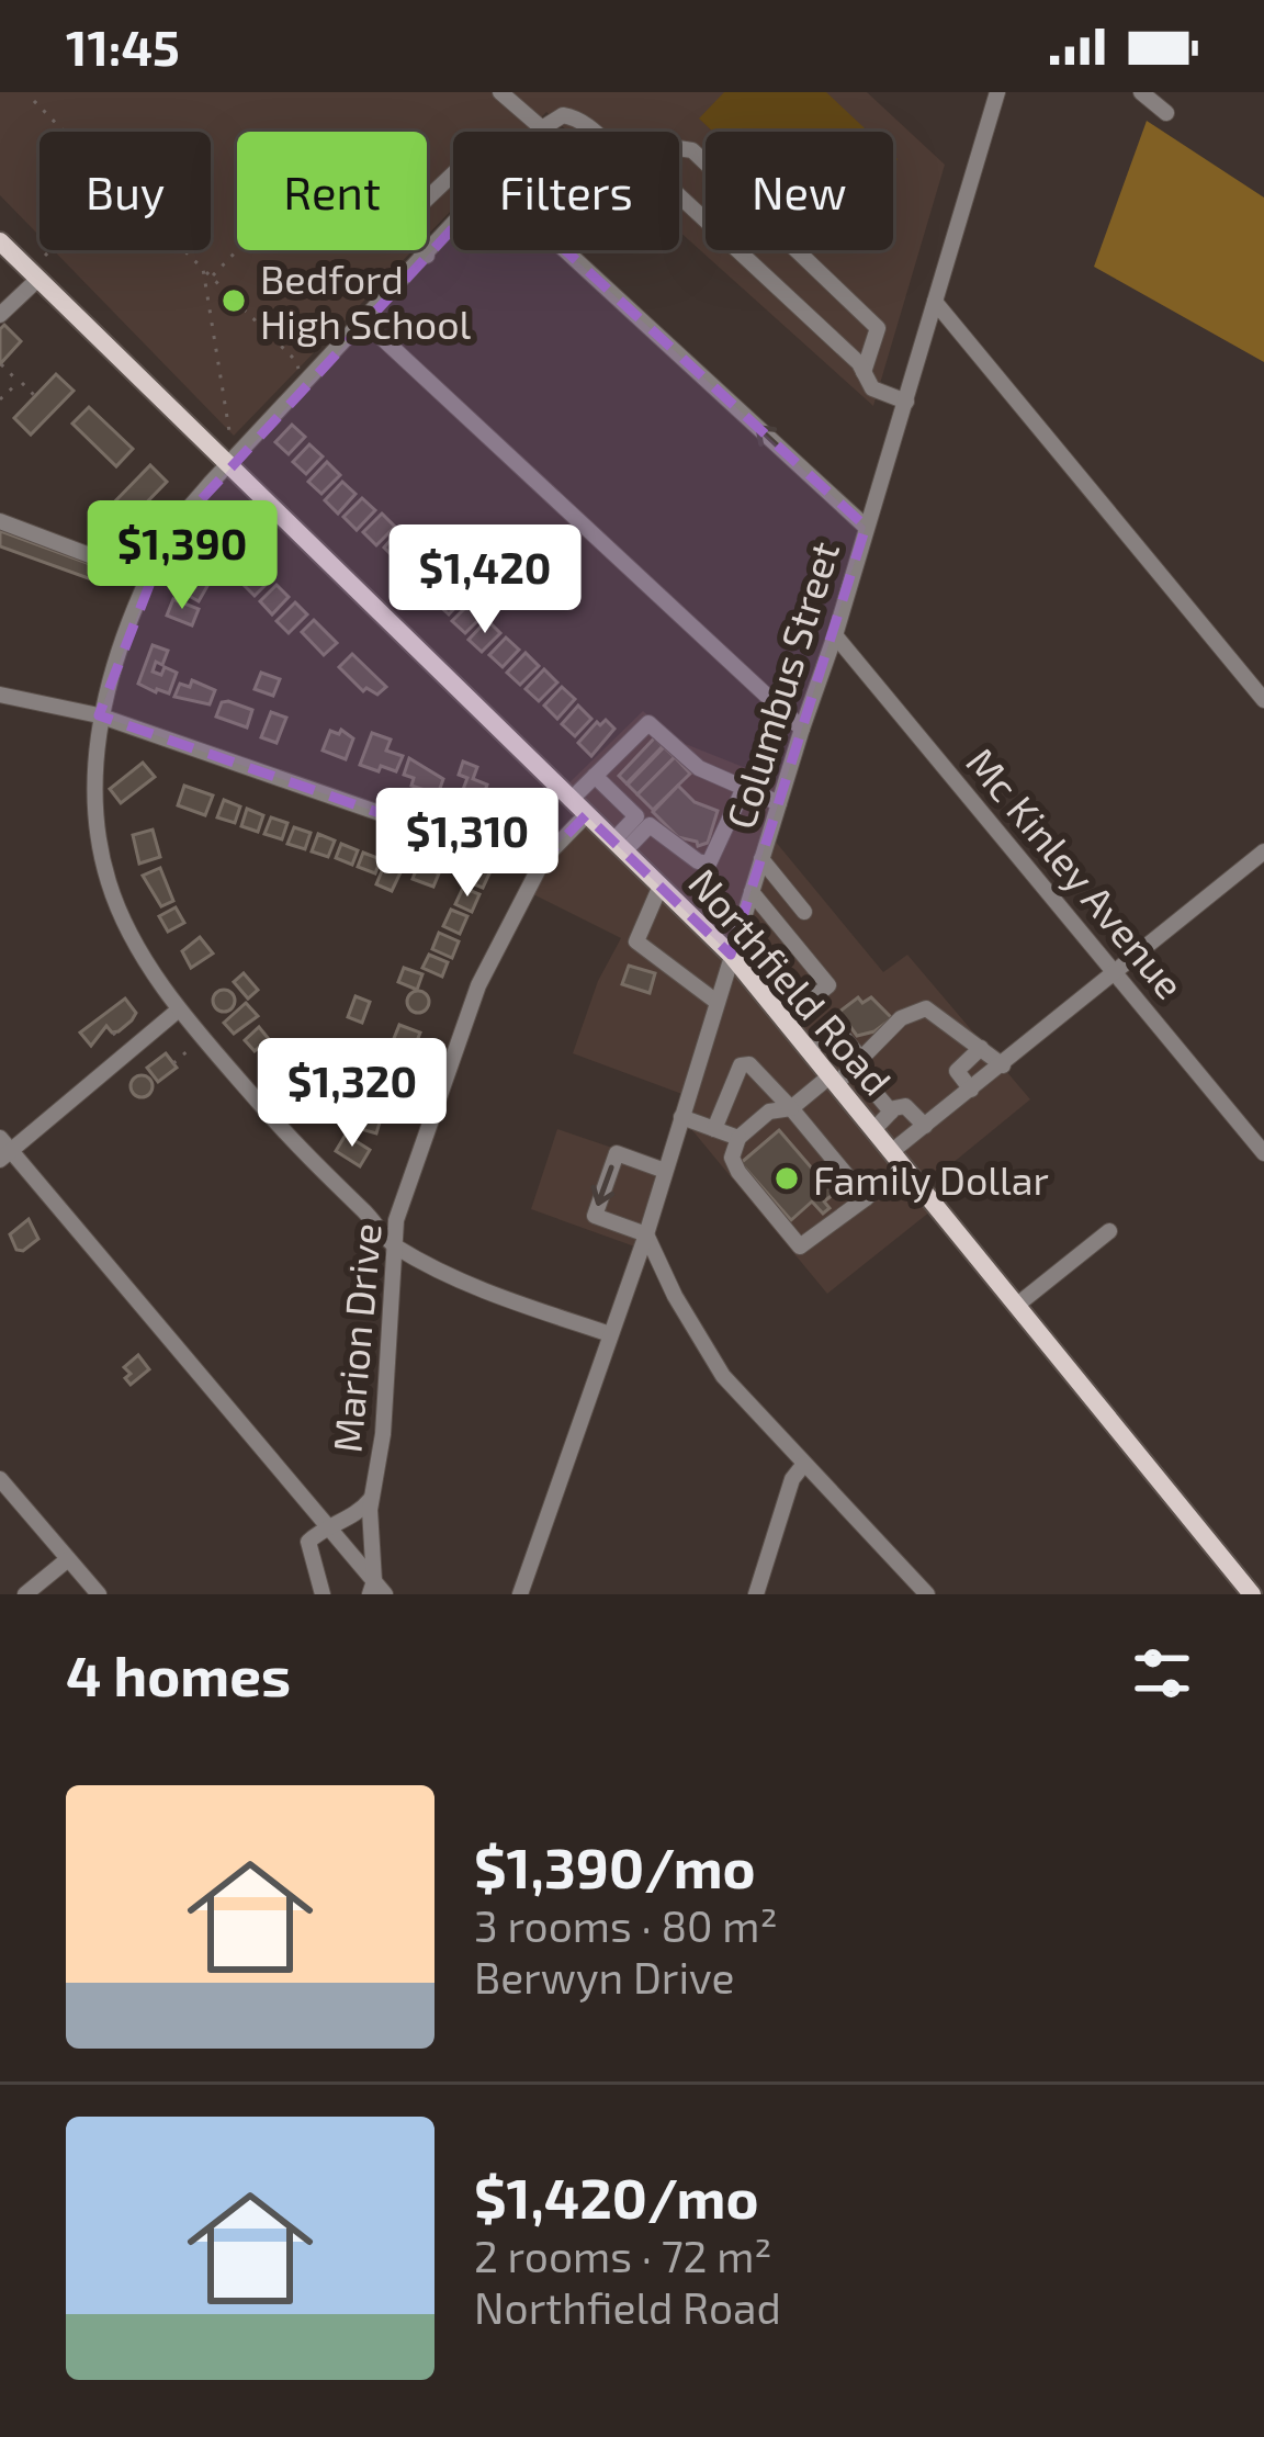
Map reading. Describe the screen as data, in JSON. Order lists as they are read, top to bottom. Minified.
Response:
{"streets":{"main road":["Northfield Road"],"street":["Columbus Street","Mc Kinley Avenue","Marion Drive"]},"crossings":[["Columbus Street","Mc Kinley Avenue"],["Columbus Street","Northfield Road"],["Northfield Road","Marion Drive"]],"places":["Bedford High School","Family Dollar"],"page":{"status":"11:45","chip":["Buy","Rent","Filters","New"],"price":["$1,390","$1,420","$1,310","$1,320"],"heading":"4 homes","list":[{"name":"$1,390/mo","note":"3 rooms · 80 m² · Berwyn Drive"},{"name":"$1,420/mo","note":"2 rooms · 72 m² · Northfield Road"}]}}
